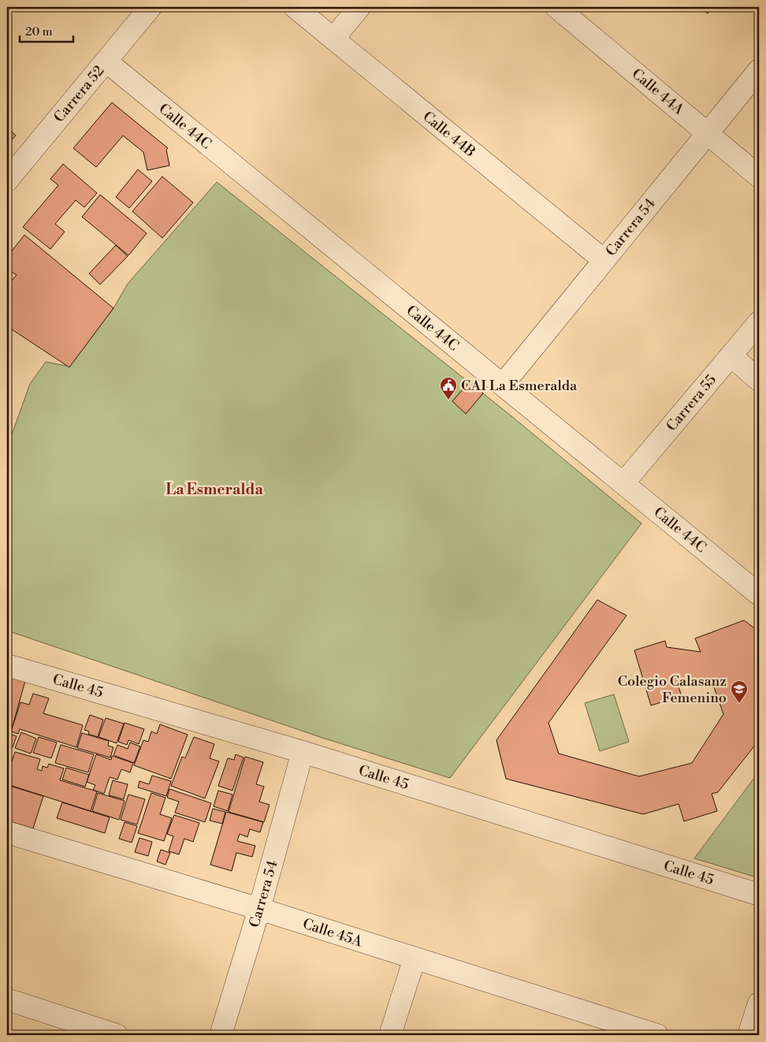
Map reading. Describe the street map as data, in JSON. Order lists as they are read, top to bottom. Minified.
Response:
{"streets":{"street":["Calle 44A","Carrera 52","Calle 44C","Calle 44B","Carrera 54","Carrera 55","Calle 45","Calle 45A"]},"crossings":[["Calle 44A","Carrera 54"],["Carrera 52","Calle 44C"],["Calle 44C","Carrera 54"],["Calle 44C","Carrera 55"],["Calle 44B","Carrera 54"],["Carrera 54","Calle 45"],["Carrera 54","Calle 45A"]],"districts":["La Esmeralda"],"places":{"public building":["CAI La Esmeralda"],"school or university":["Colegio Calasanz Femenino"]},"scale_bar":"20 m"}
